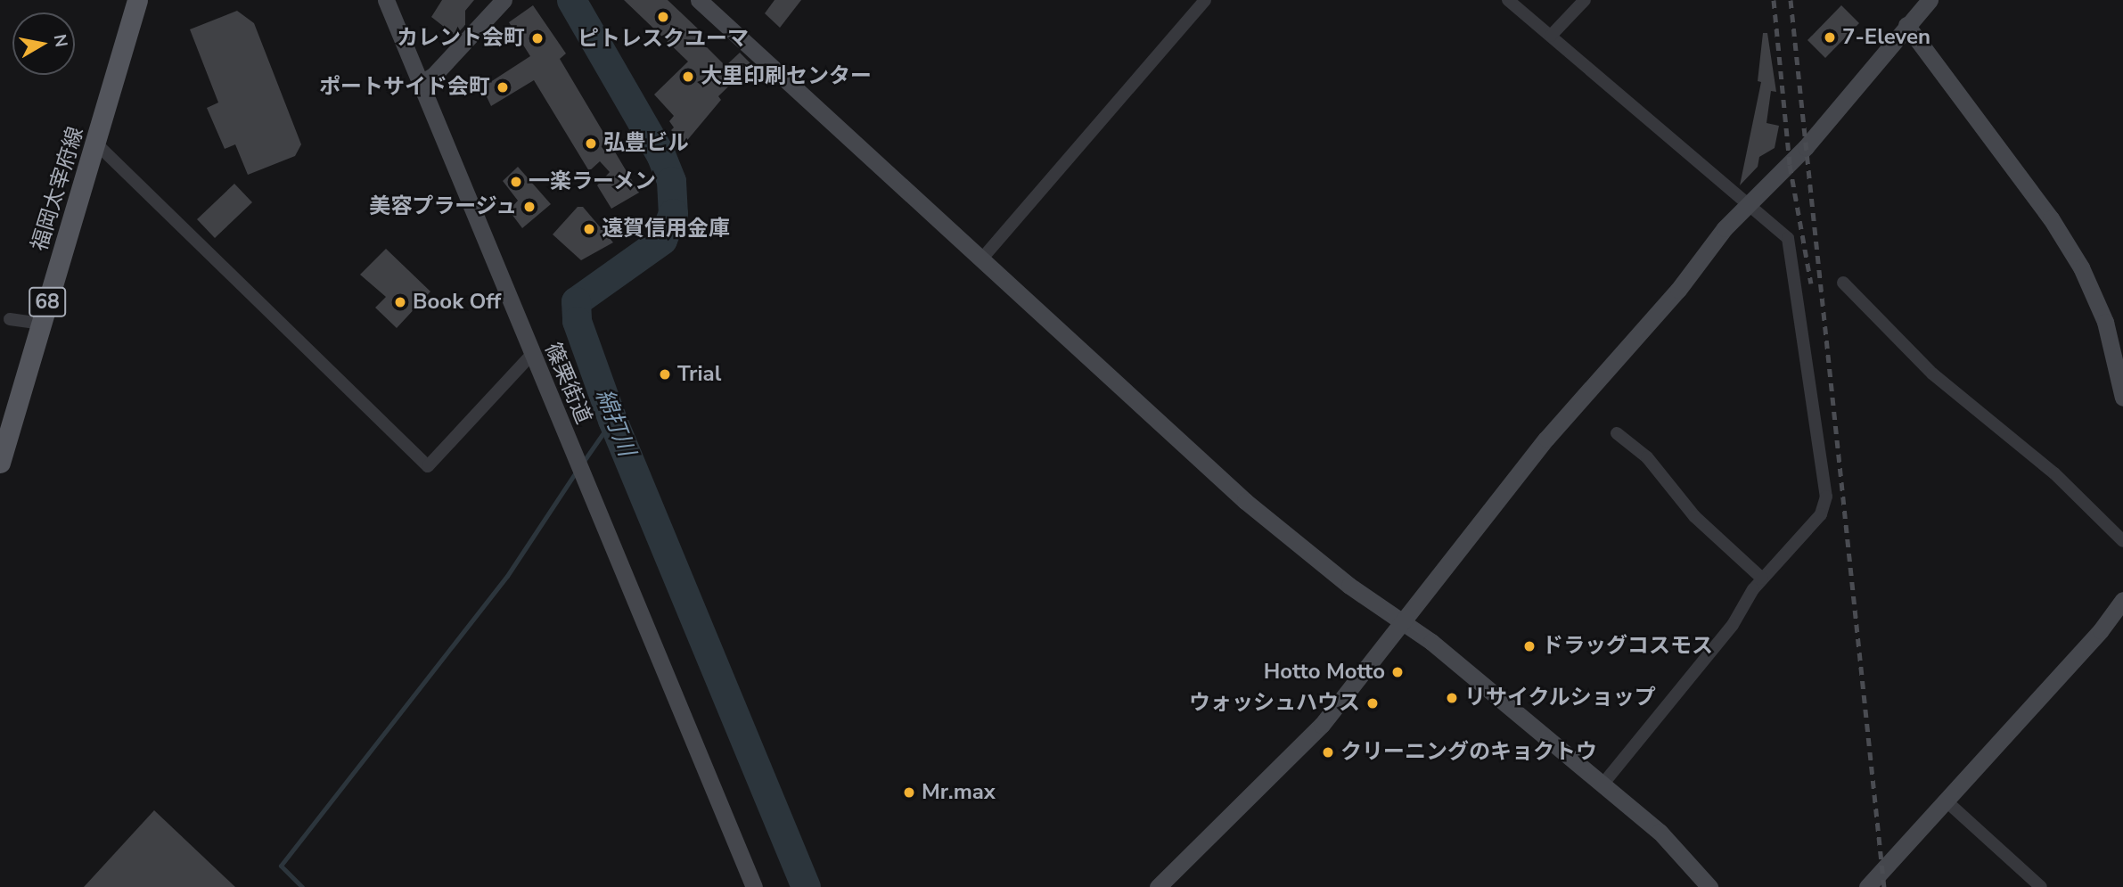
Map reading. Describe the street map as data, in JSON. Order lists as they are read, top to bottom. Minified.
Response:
{"streets":{"main road":["福岡太宰府線","68"],"street":["篠栗街道"]},"water":["綿打川"],"places":["ピトレスクユーマ","7-Eleven","カレント会町","大里印刷センター","ポートサイド会町","弘豊ビル","一楽ラーメン","美容プラージュ","遠賀信用金庫","Book Off","Trial","ドラッグコスモス","Hotto Motto","リサイクルショップ","ウォッシュハウス","クリーニングのキョクトウ","Mr.max"],"north":"right"}
